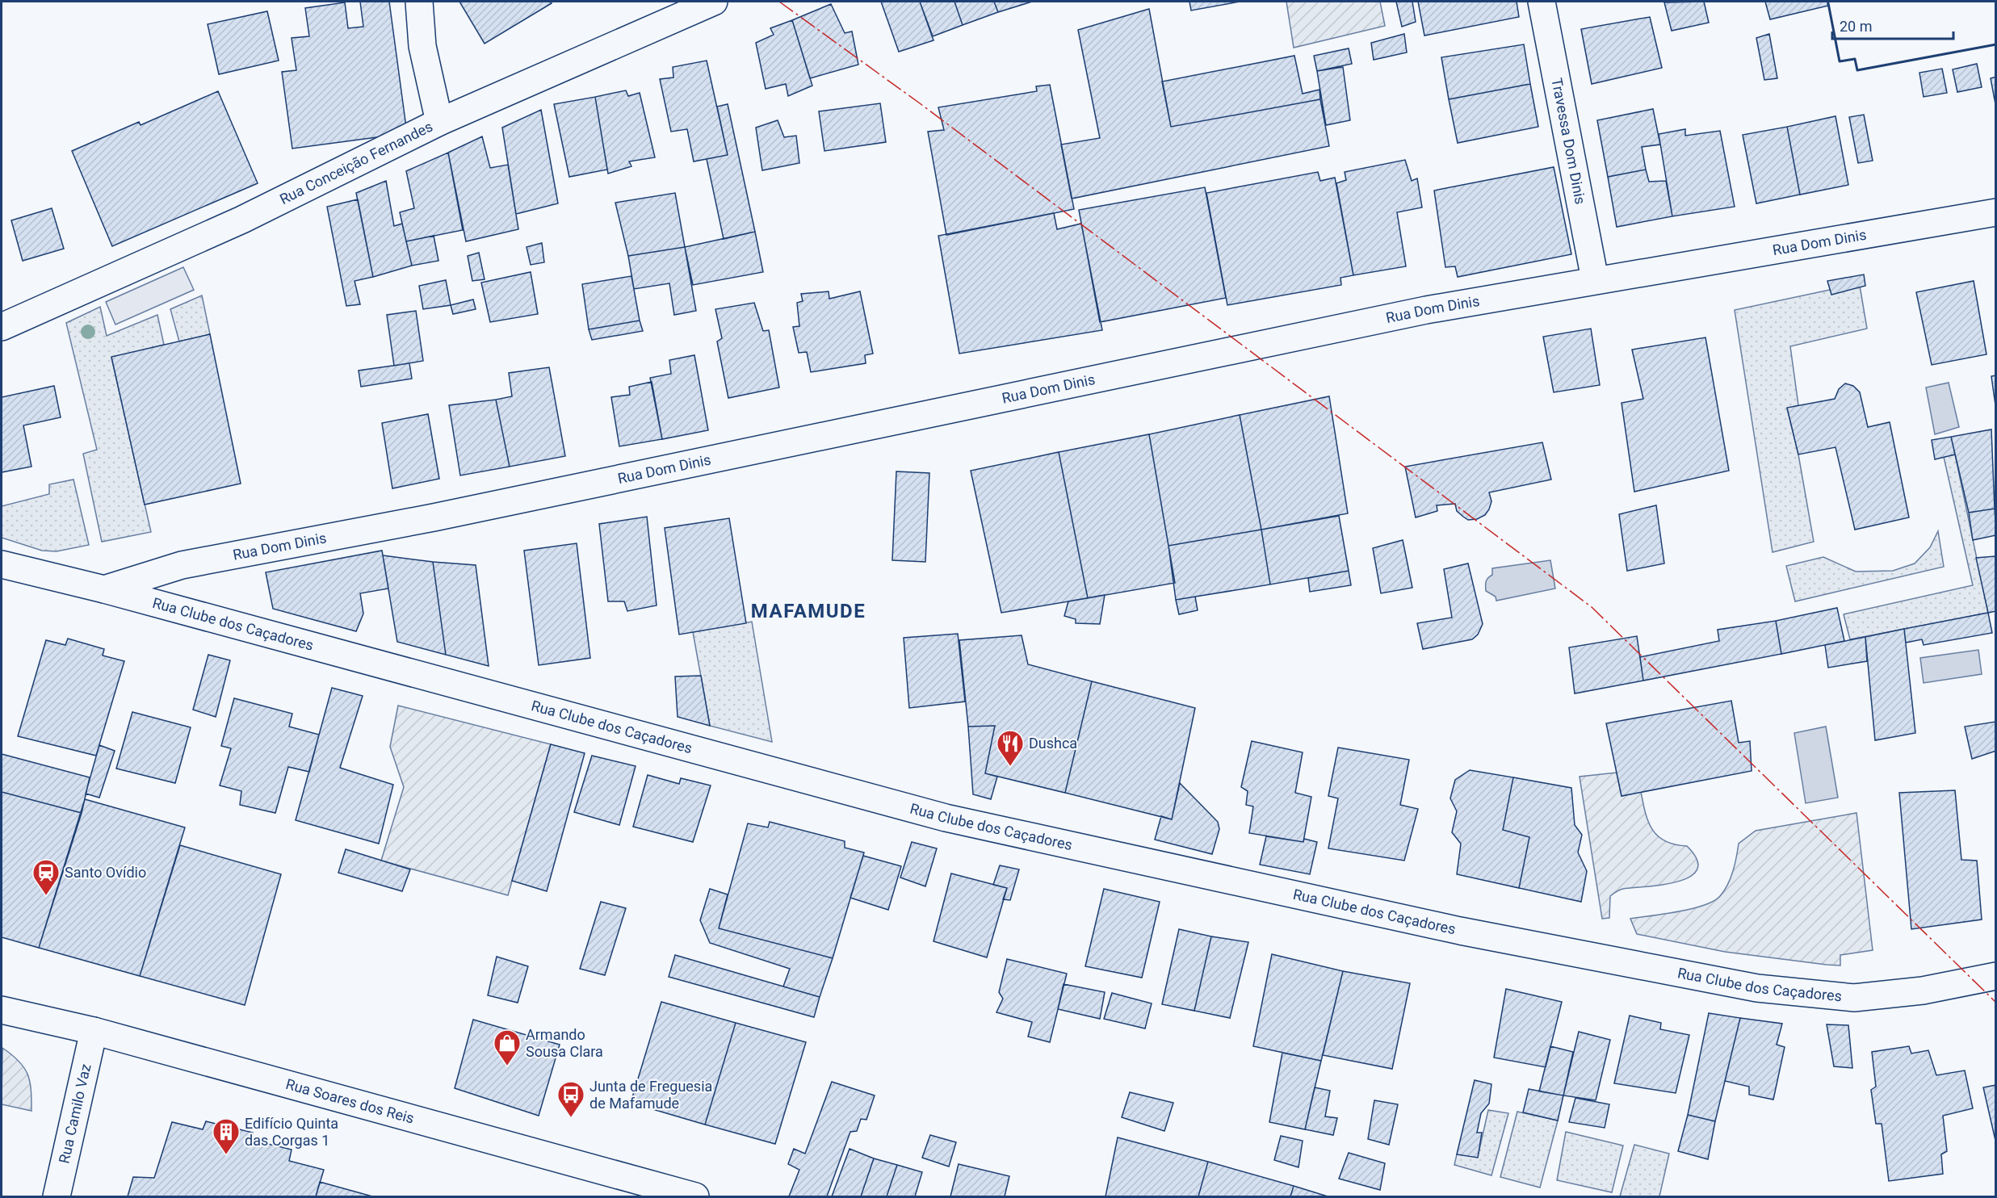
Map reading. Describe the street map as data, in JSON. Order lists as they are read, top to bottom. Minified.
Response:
{"streets":{"street":["Travessa Dom Dinis","Rua Conceição Fernandes","Rua Dom Dinis","Rua Clube dos Caçadores","Rua Soares dos Reis","Rua Camilo Vaz"]},"crossings":[["Travessa Dom Dinis","Rua Dom Dinis"],["Rua Dom Dinis","Rua Clube dos Caçadores"],["Rua Soares dos Reis","Rua Camilo Vaz"]],"districts":["MAFAMUDE"],"places":{"restaurant":["Dushca"],"station":["Santo Ovídio"],"shop":["Armando Sousa Clara"],"bus stop":["Junta de Freguesia de Mafamude"],"building":["Edifício Quinta das Corgas 1"]},"scale_bar":"20 m"}
